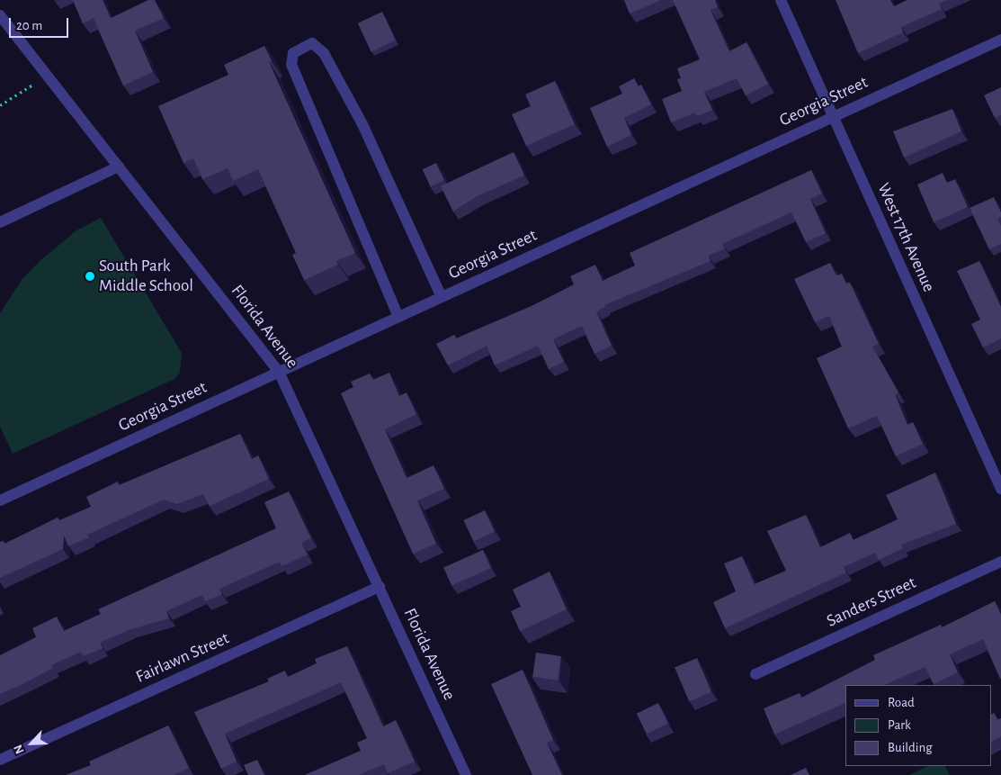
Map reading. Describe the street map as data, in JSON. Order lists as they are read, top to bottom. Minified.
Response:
{"streets":{"street":["Georgia Street","West 17th Avenue","Florida Avenue","Sanders Street","Fairlawn Street"]},"crossings":[["Georgia Street","West 17th Avenue"],["Georgia Street","Florida Avenue"],["Florida Avenue","Fairlawn Street"]],"places":["South Park Middle School"],"legend":["Road","Park","Building"],"scale_bar":"20 m","north":"bottom left"}
